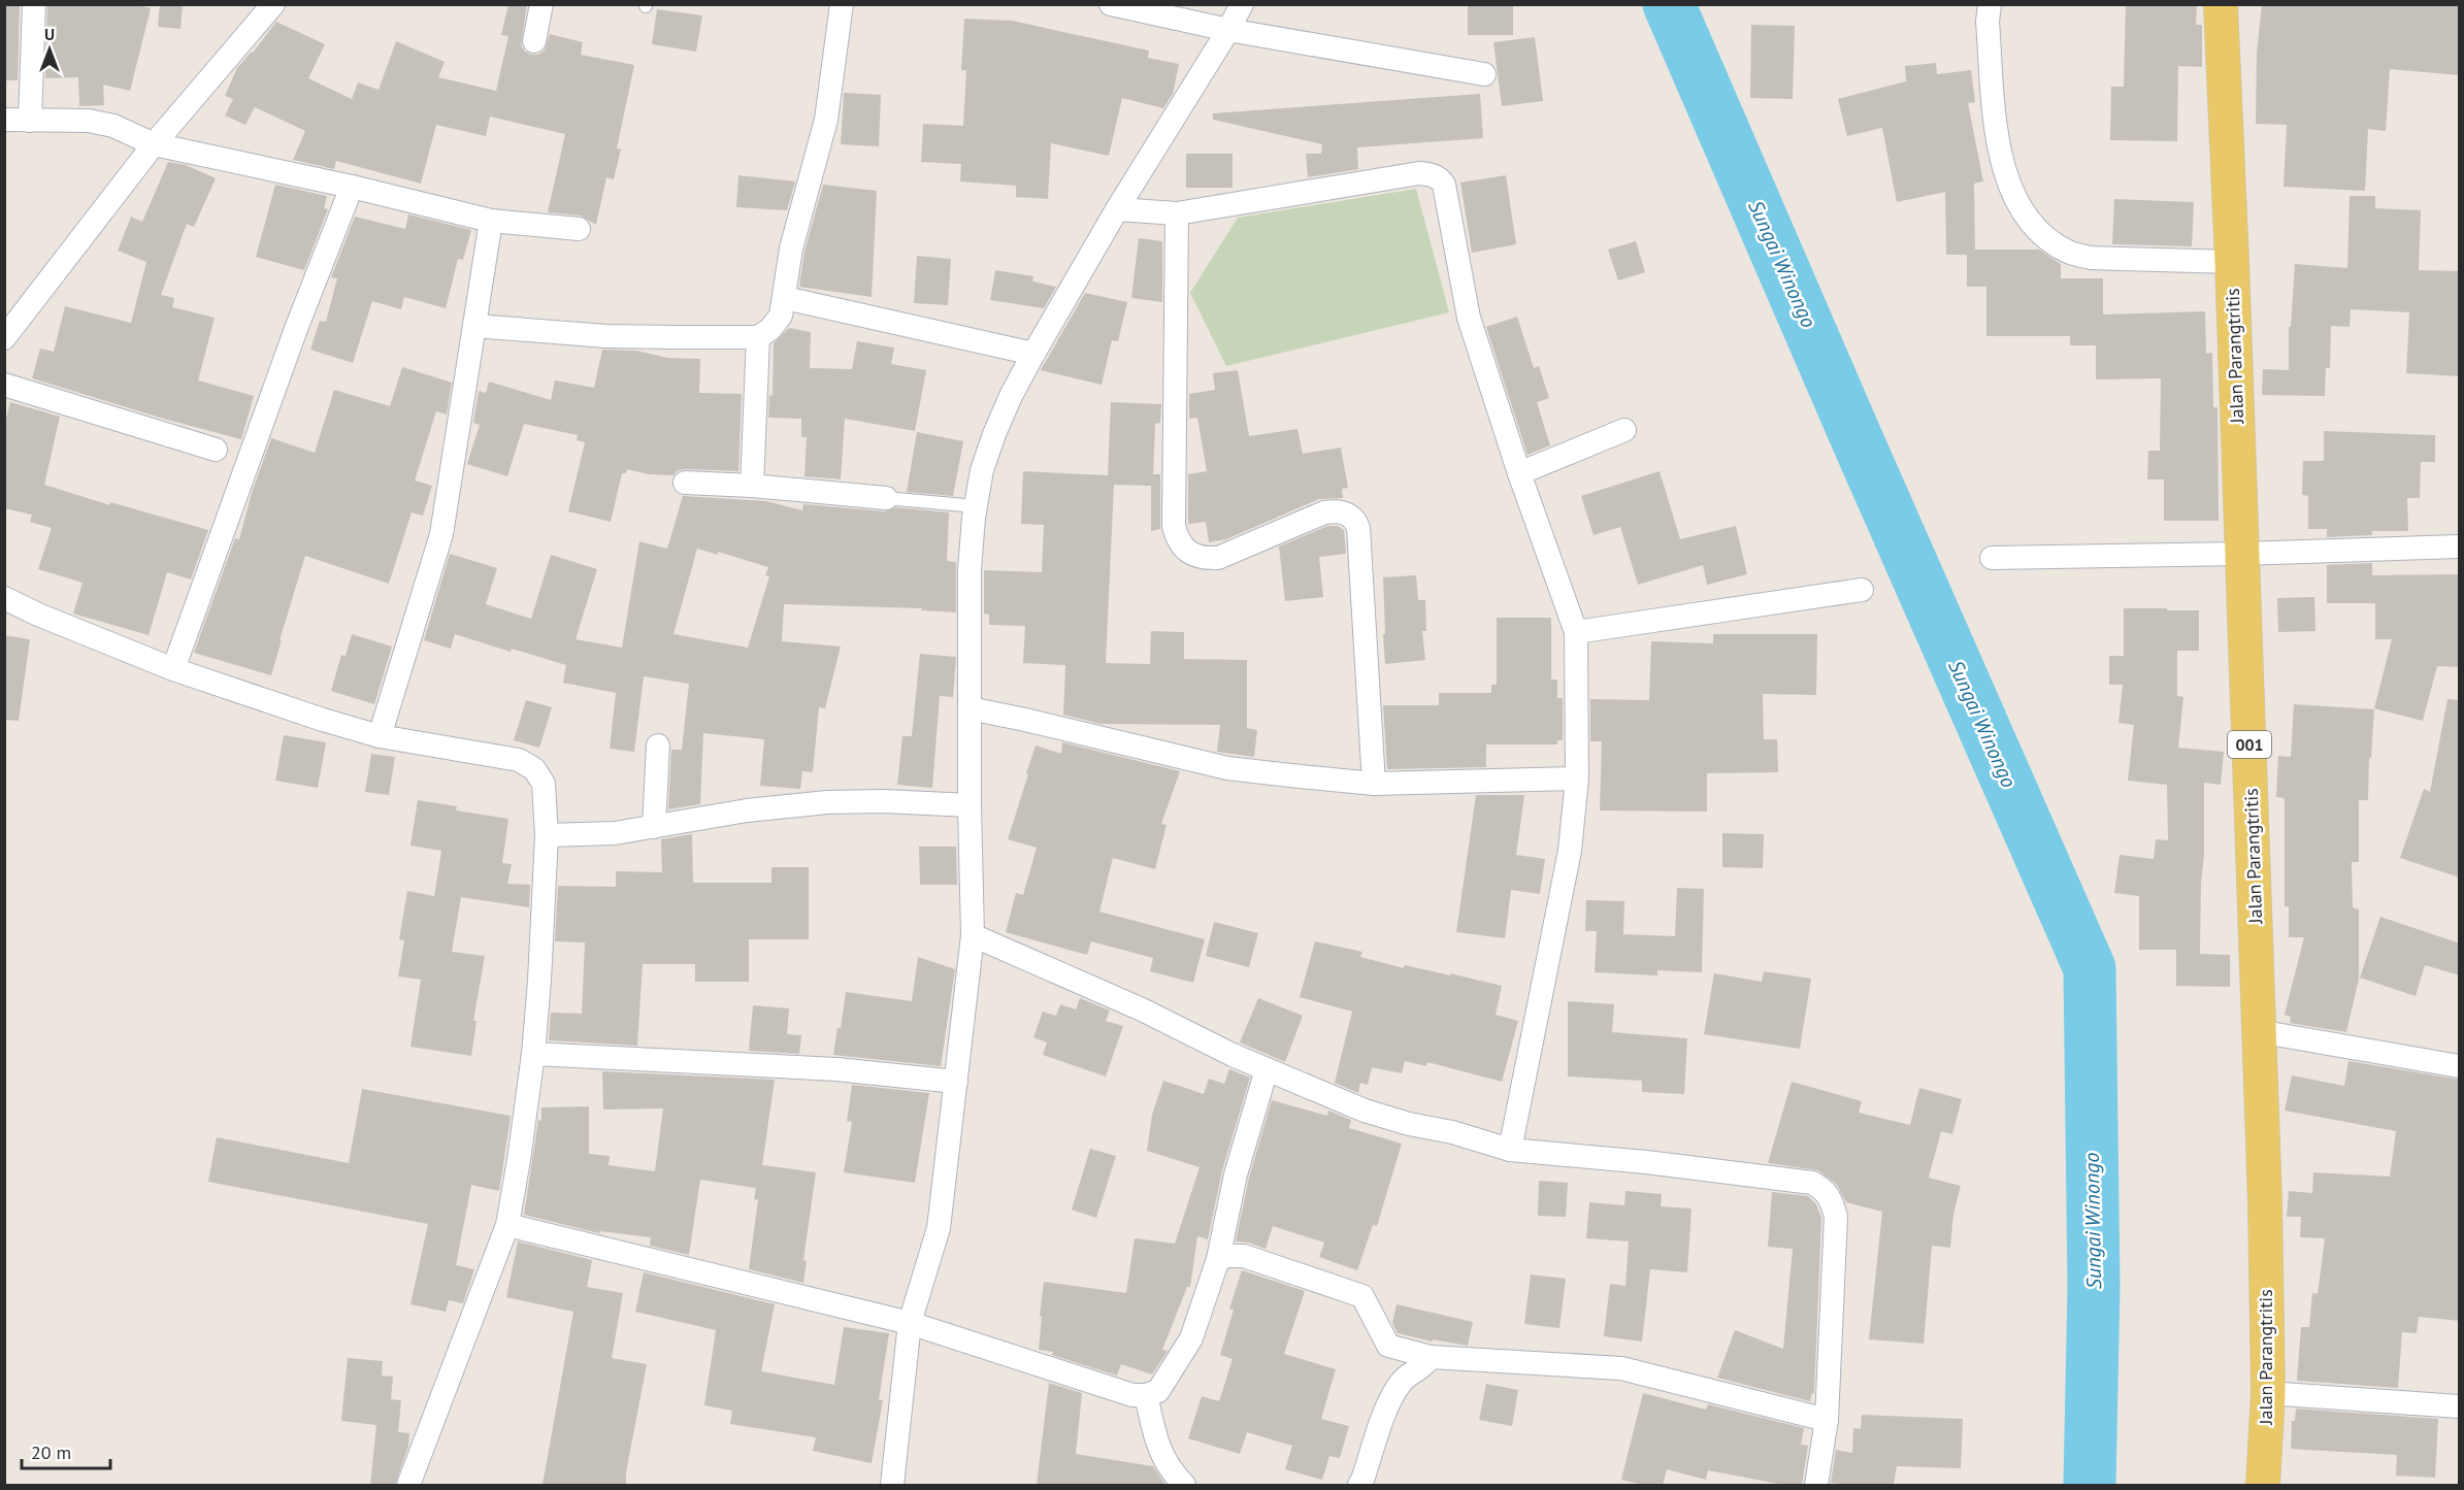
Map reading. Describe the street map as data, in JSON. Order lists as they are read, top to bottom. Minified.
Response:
{"streets":{"main road":["Jalan Parangtritis","001"]},"water":["Sungai Winongo"],"scale_bar":"20 m","north":"top"}
